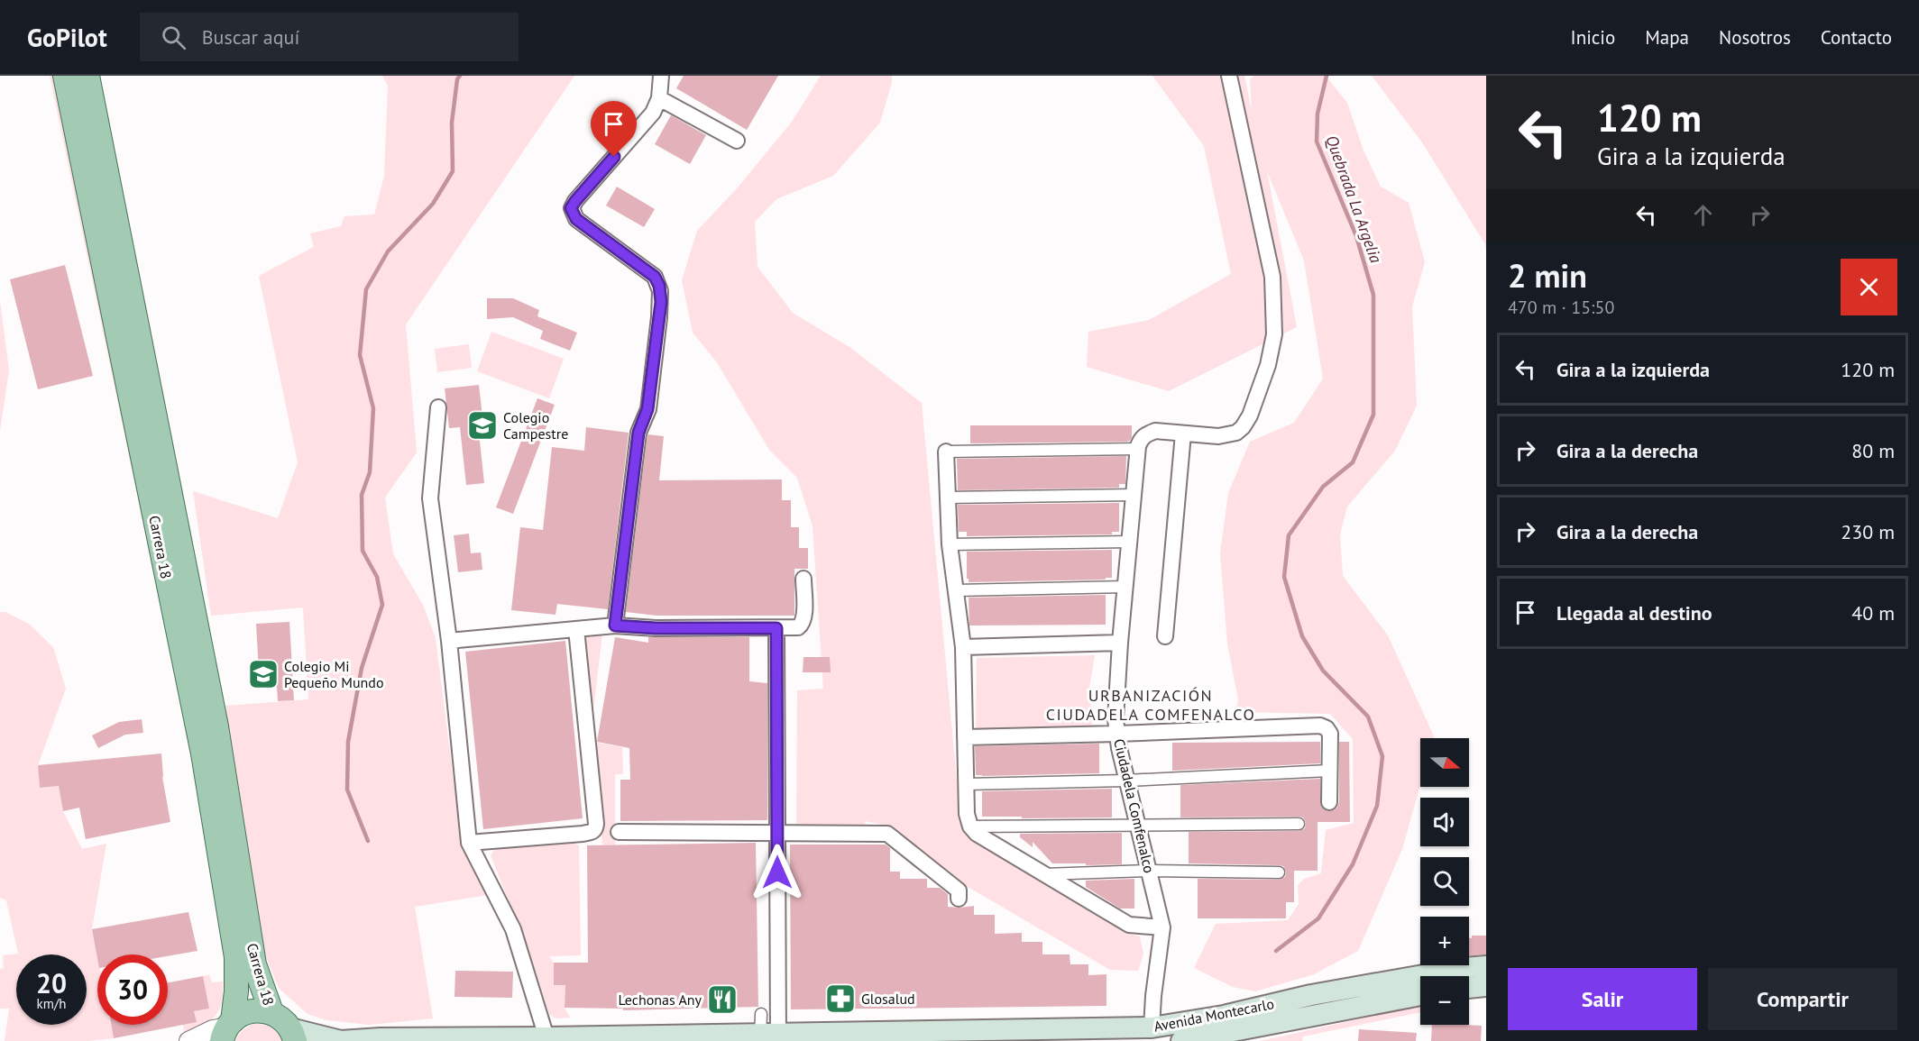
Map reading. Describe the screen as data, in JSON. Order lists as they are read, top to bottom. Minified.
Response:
{"streets":{"main road":["Carrera 18","Avenida Montecarlo"],"street":["Ciudadela Comfenalco"]},"crossings":[["Ciudadela Comfenalco","Avenida Montecarlo"]],"districts":["URBANIZACIÓN CIUDADELA COMFENALCO"],"water":["Quebrada La Argelia"],"places":{"school or university":["Colegio Campestre","Colegio Mi Pequeño Mundo"],"pharmacy":["Glosalud"],"restaurant":["Lechonas Any"]},"north":"right","page":{"header":"GoPilot","search":"Buscar aquí","nav":["Inicio","Mapa","Nosotros","Contacto"],"turn":["120 m","Gira a la izquierda"],"heading":["2 min","470 m · 15:50"],"list":[{"name":"Gira a la izquierda","value":"120 m"},{"name":"Gira a la derecha","value":"80 m"},{"name":"Gira a la derecha","value":"230 m"},{"name":"Llegada al destino","value":"40 m"}],"map_buttons":["+","−"],"speed":"20 km/h","limit":"30","buttons":["Salir","Compartir"]}}
